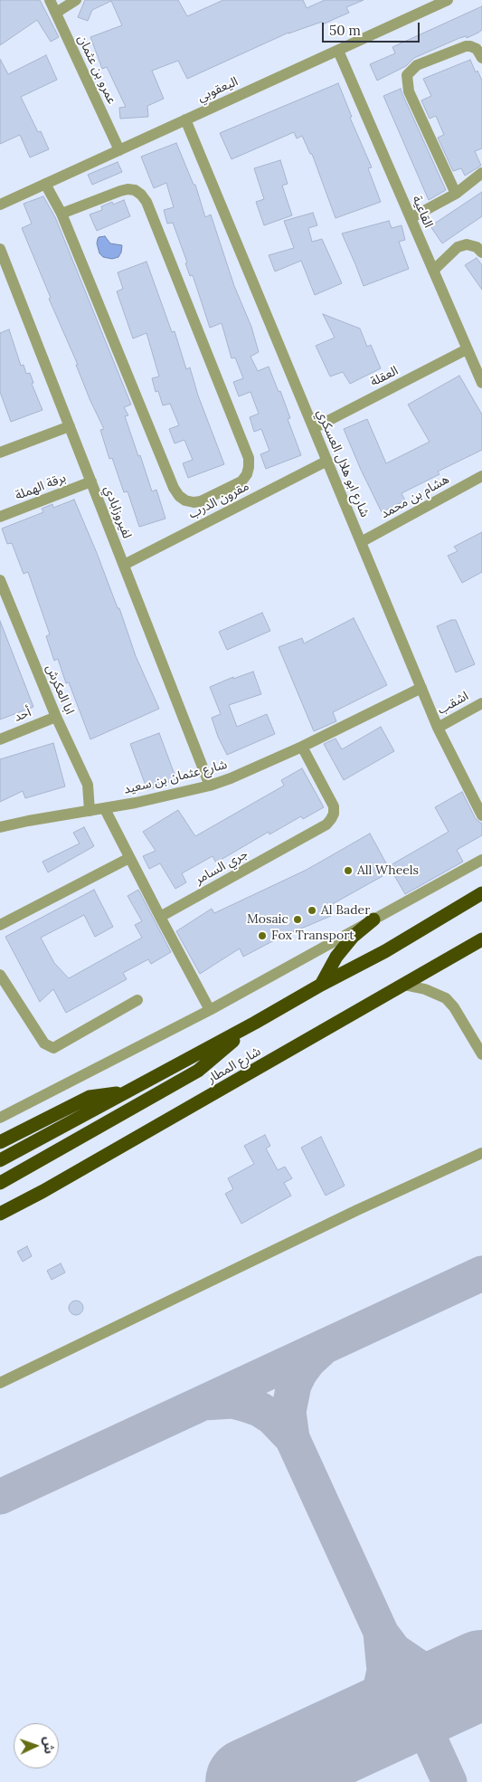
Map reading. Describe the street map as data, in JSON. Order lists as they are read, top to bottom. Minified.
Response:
{"streets":{"highway":["شارع المطار"],"street":["عمرو بن عثمان","اليعقوبي","القاعية","العقلة","شارع ابو هلال العسكري","برقة الهملة","هشام بن محمد","مقرون الدرب","لفيروزابادي","ابا العكرش","اشقب","أحد","شارع عثمان بن سعيد","جري السامر"]},"crossings":[["عمرو بن عثمان","اليعقوبي"],["اليعقوبي","القاعية"],["اليعقوبي","شارع ابو هلال العسكري"],["القاعية","العقلة"],["العقلة","شارع ابو هلال العسكري"],["شارع ابو هلال العسكري","هشام بن محمد"],["شارع ابو هلال العسكري","مقرون الدرب"],["شارع ابو هلال العسكري","اشقب"],["شارع ابو هلال العسكري","شارع عثمان بن سعيد"],["برقة الهملة","لفيروزابادي"],["مقرون الدرب","لفيروزابادي"],["لفيروزابادي","شارع عثمان بن سعيد"],["ابا العكرش","أحد"],["ابا العكرش","شارع عثمان بن سعيد"],["شارع عثمان بن سعيد","جري السامر"]],"places":["All Wheels","Al Bader","Mosaic","Fox Transport"],"scale_bar":"50 m","north":"right"}
